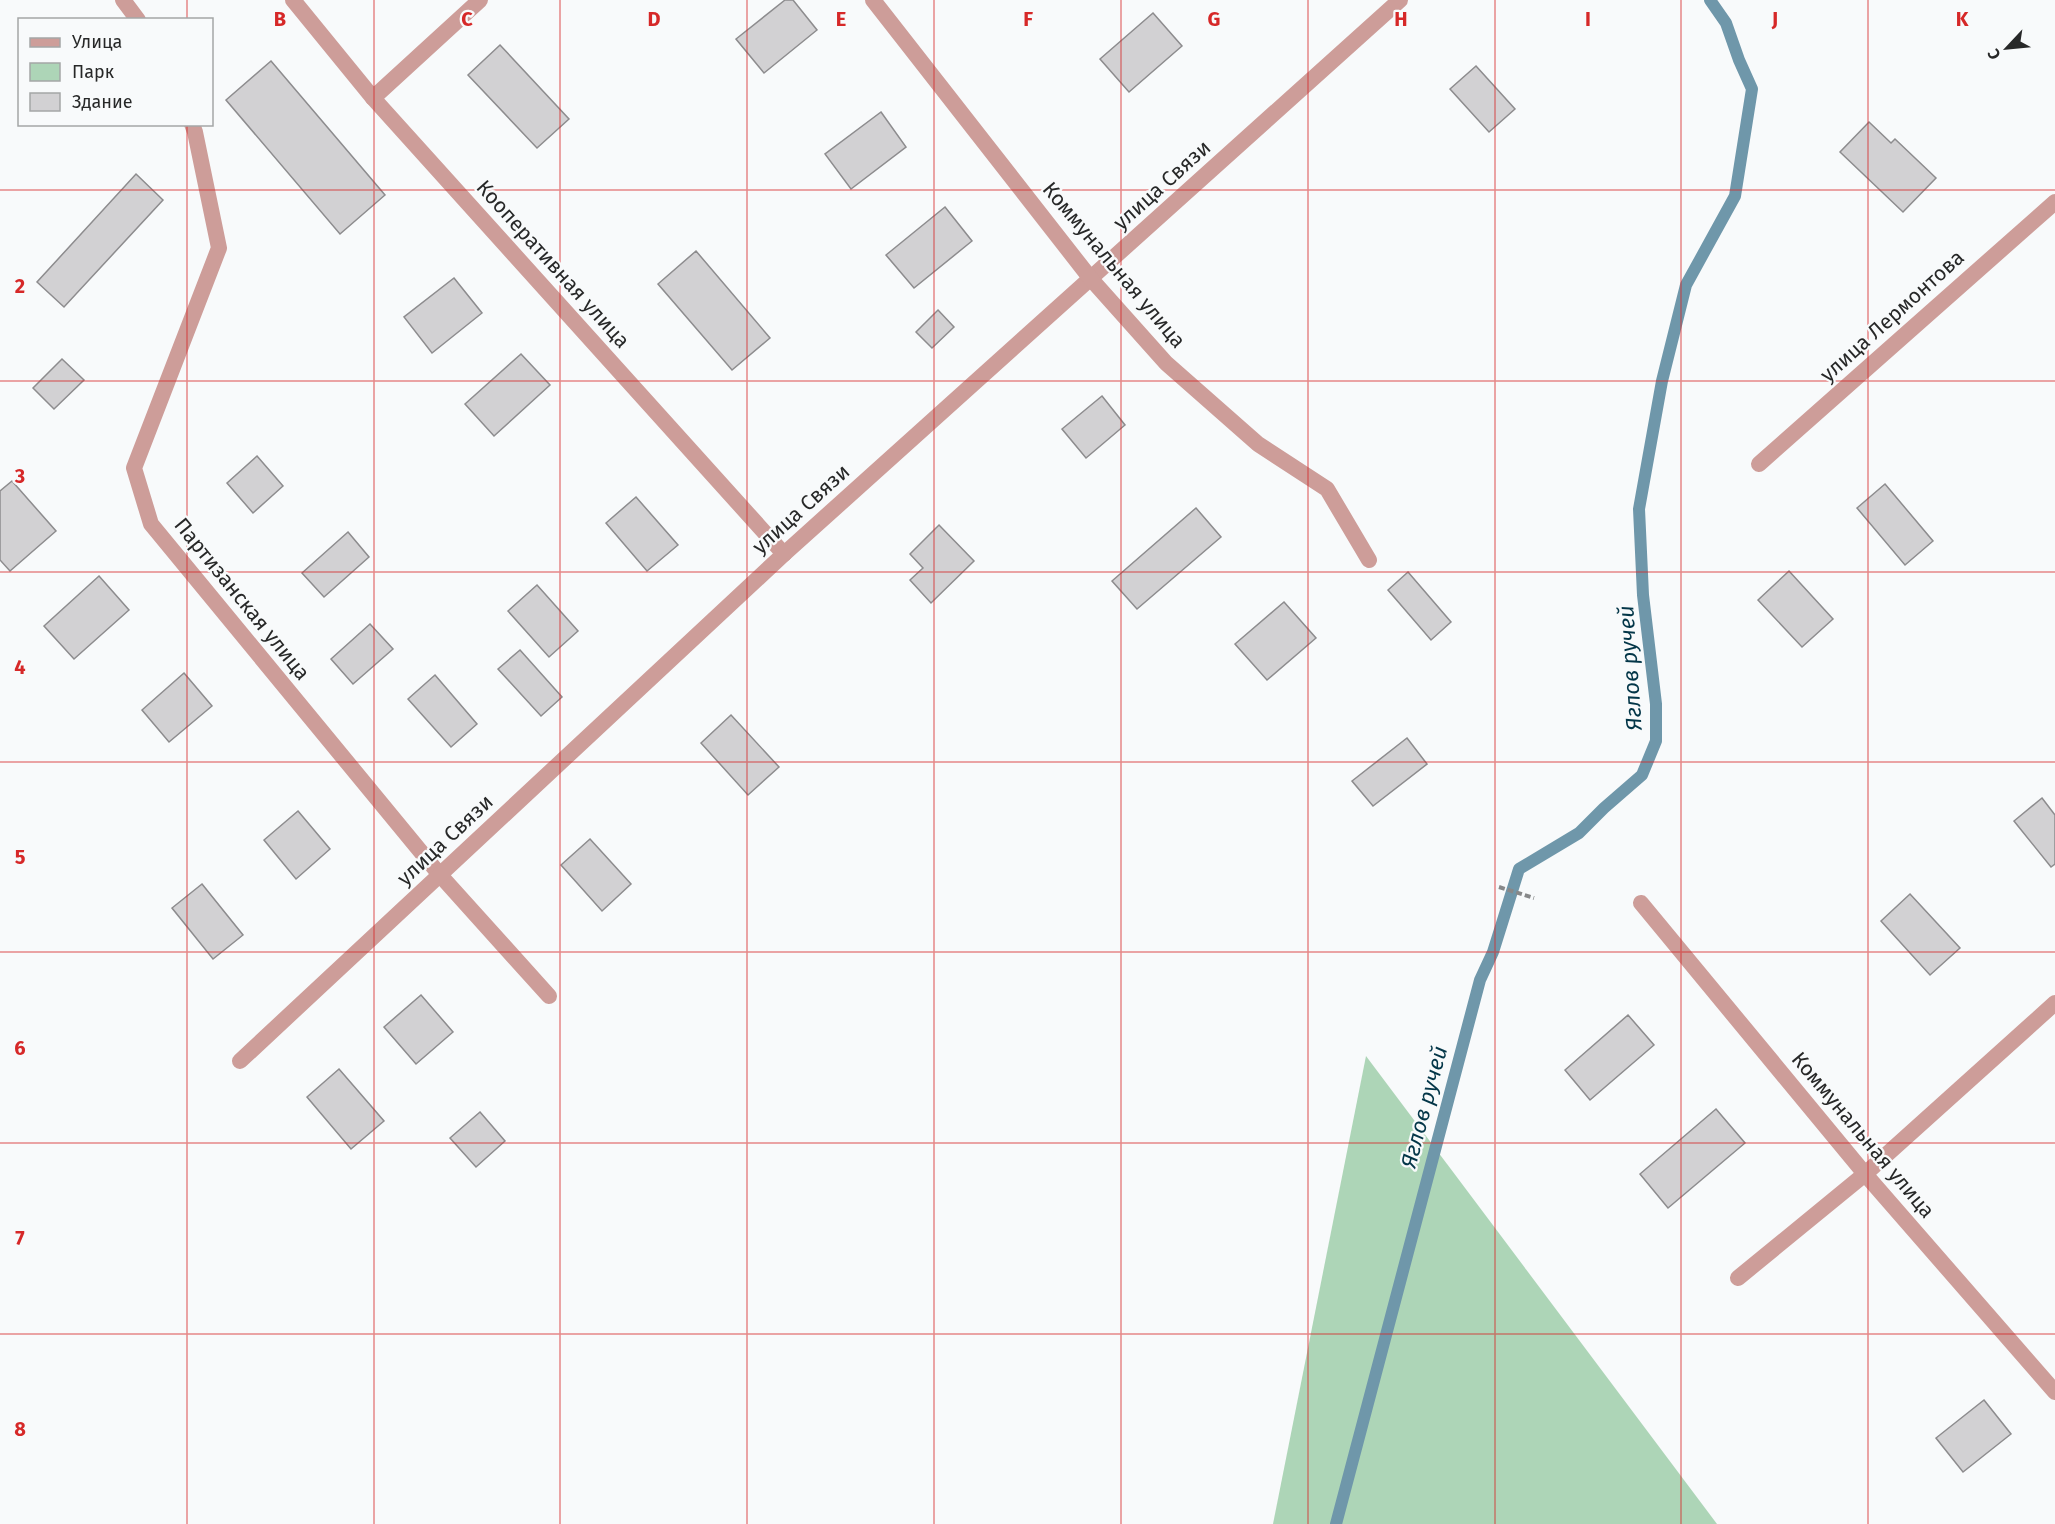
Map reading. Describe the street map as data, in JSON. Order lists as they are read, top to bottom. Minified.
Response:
{"streets":{"street":["улица Связи","Кооперативная улица","Коммунальная улица","улица Лермонтова","Партизанская улица"]},"crossings":[["улица Связи","Кооперативная улица"],["улица Связи","Коммунальная улица"],["улица Связи","Партизанская улица"]],"water":["Яглов ручей"],"legend":["Улица","Парк","Здание"],"north":"bottom left","grid":{"columns":["B","C","D","E","F","G","H","I","J","K"],"rows":["2","3","4","5","6","7","8"]}}
